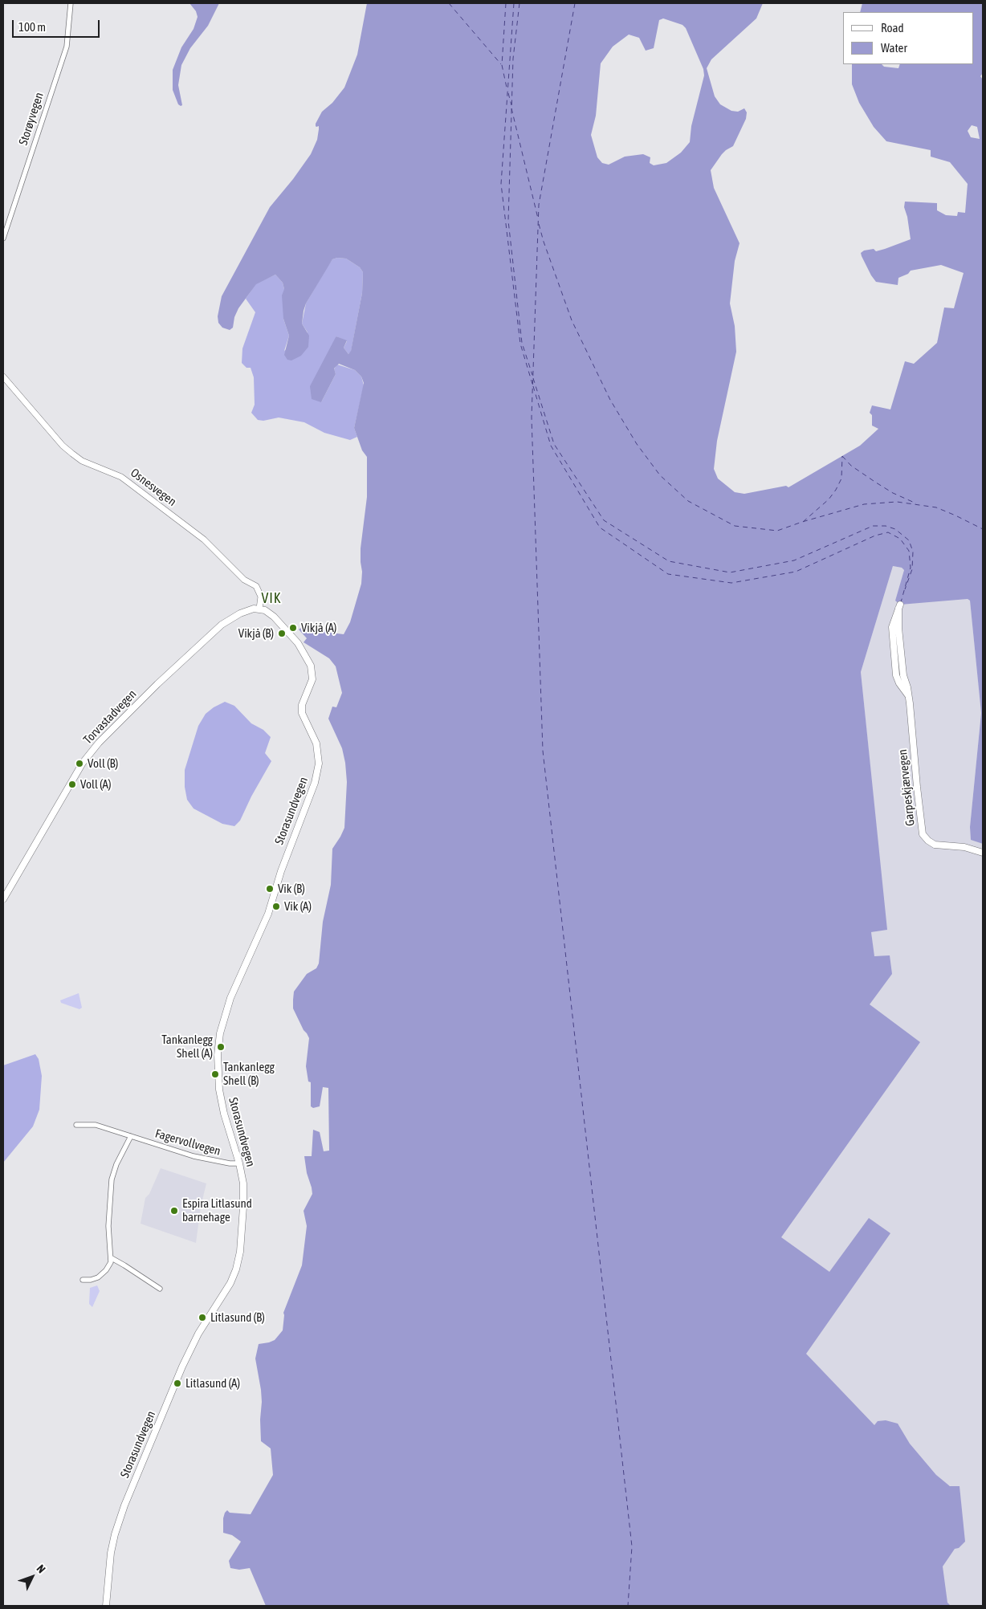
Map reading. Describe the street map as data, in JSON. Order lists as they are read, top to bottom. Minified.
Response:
{"streets":{"main road":["Torvastadvegen","Garpeskjærvegen","Storasundvegen"],"street":["Storøyvegen","Osnesvegen","Fagervollvegen"]},"crossings":[["Osnesvegen","Torvastadvegen"],["Osnesvegen","Storasundvegen"],["Torvastadvegen","Storasundvegen"],["Storasundvegen","Fagervollvegen"]],"districts":["VIK"],"places":["Vikjå (A)","Vikjå (B)","Voll (B)","Voll (A)","Vik (B)","Vik (A)","Tankanlegg Shell (A)","Tankanlegg Shell (B)","Espira Litlasund barnehage","Litlasund (B)","Litlasund (A)"],"legend":["Road","Water"],"scale_bar":"100 m","north":"top right"}
